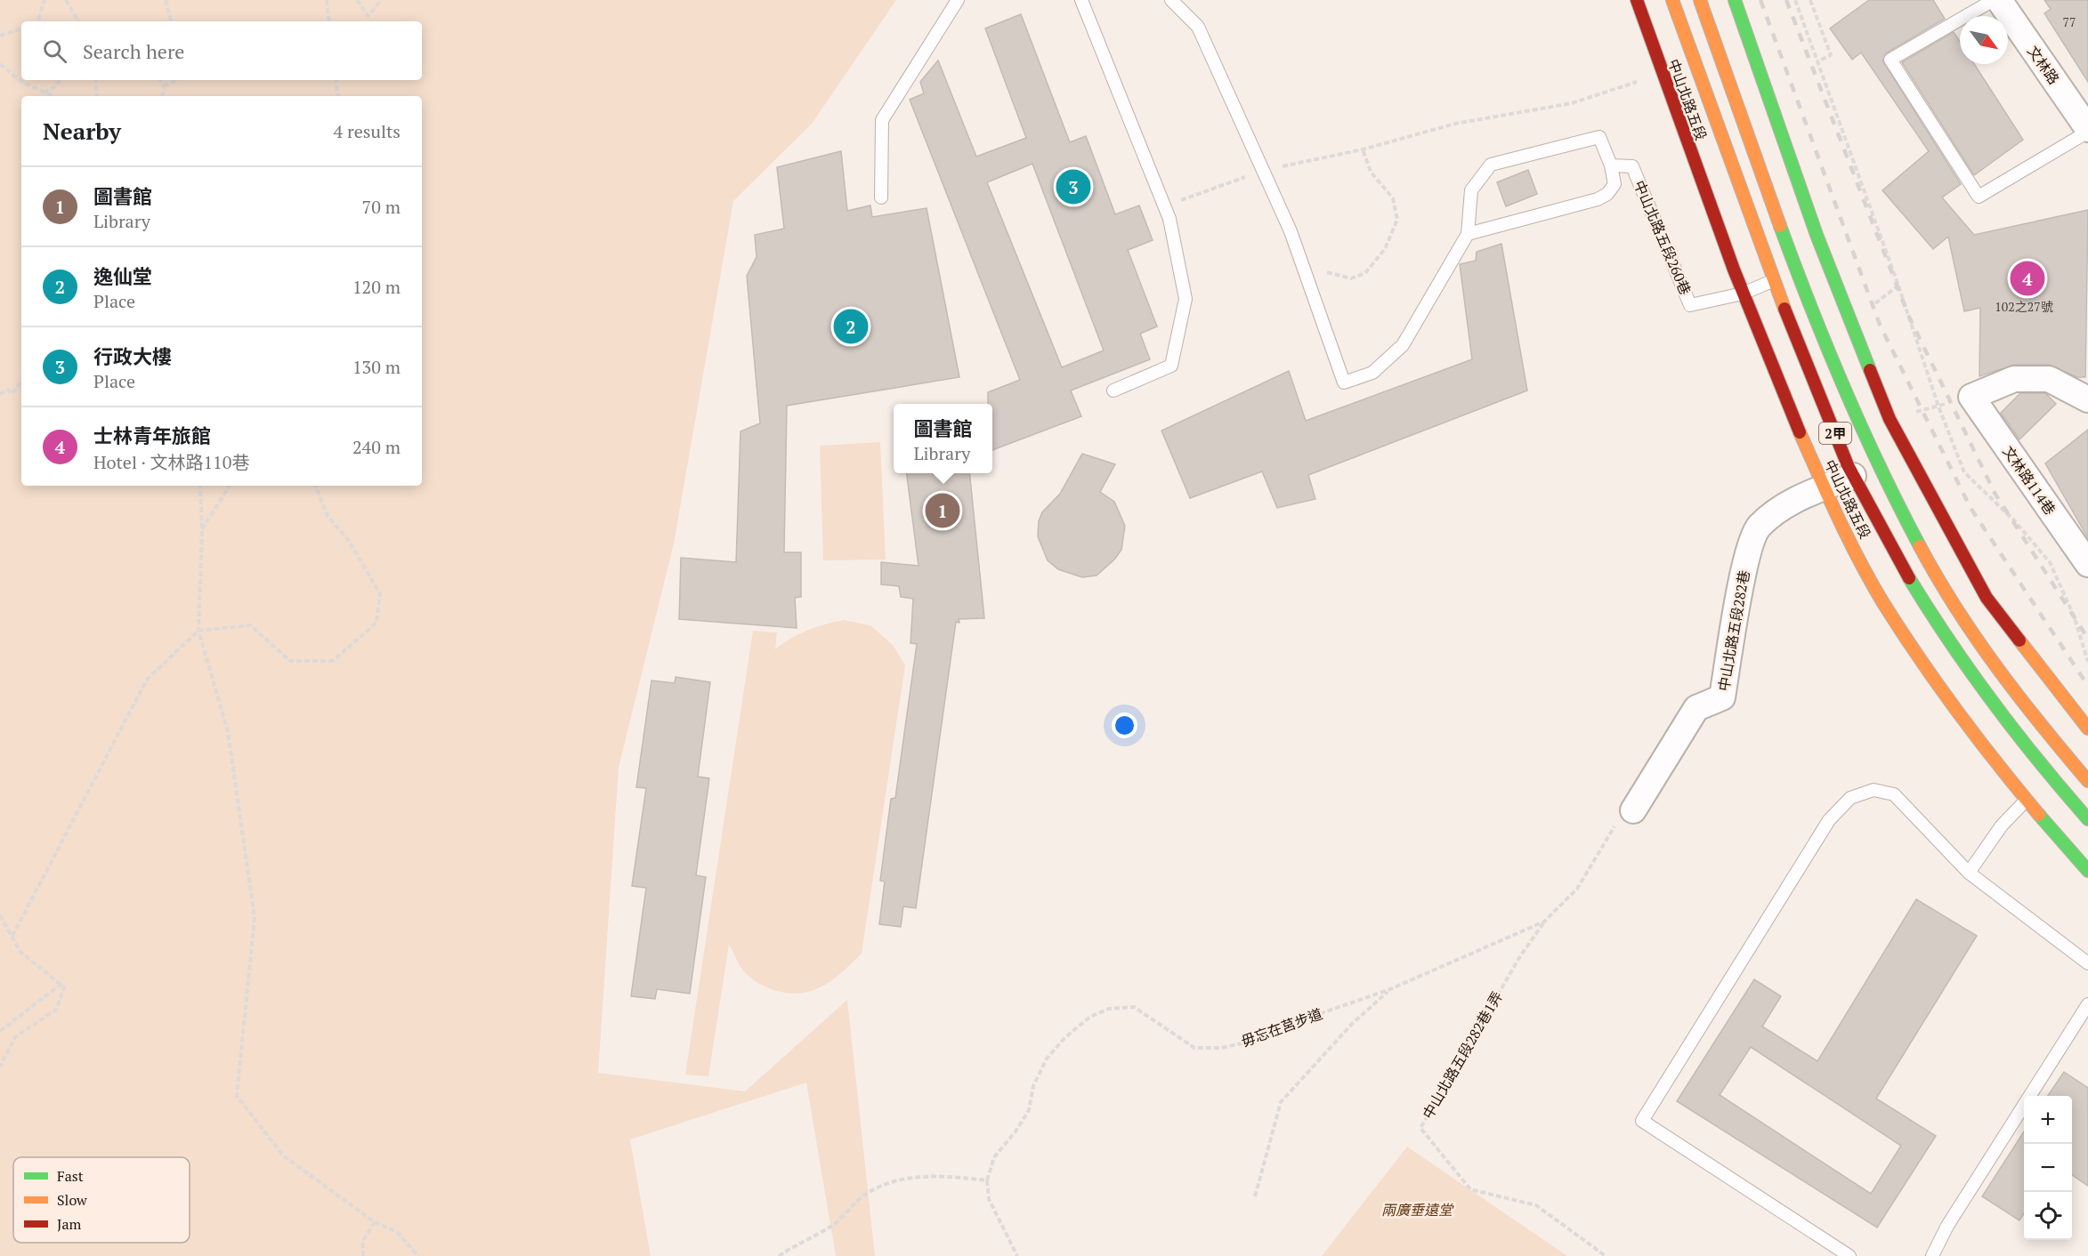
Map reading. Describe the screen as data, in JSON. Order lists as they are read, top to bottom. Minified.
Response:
{"streets":{"main road":["中山北路五段","2甲"],"street":["文林路","文林路114巷","中山北路五段282巷"],"lane":["中山北路五段260巷"],"path":["毋忘在莒步道","中山北路五段282巷1弄"]},"crossings":[["中山北路五段","中山北路五段260巷"],["中山北路五段","中山北路五段282巷"],["毋忘在莒步道","中山北路五段282巷1弄"]],"parks":["兩廣垂遠堂"],"house_numbers":["77","102之27號"],"legend":["Fast","Slow","Jam"],"north":"bottom right","page":{"search":"Search here","heading":["Nearby","4 results"],"list":[{"mark":"1","name":"圖書館","note":"Library","value":"70 m"},{"mark":"2","name":"逸仙堂","note":"Place","value":"120 m"},{"mark":"3","name":"行政大樓","note":"Place","value":"130 m"},{"mark":"4","name":"士林青年旅館","note":"Hotel · 文林路110巷","value":"240 m"}],"pins":["3","4","2","1"],"popup":["圖書館","Library"],"map_buttons":["+","−"]}}
